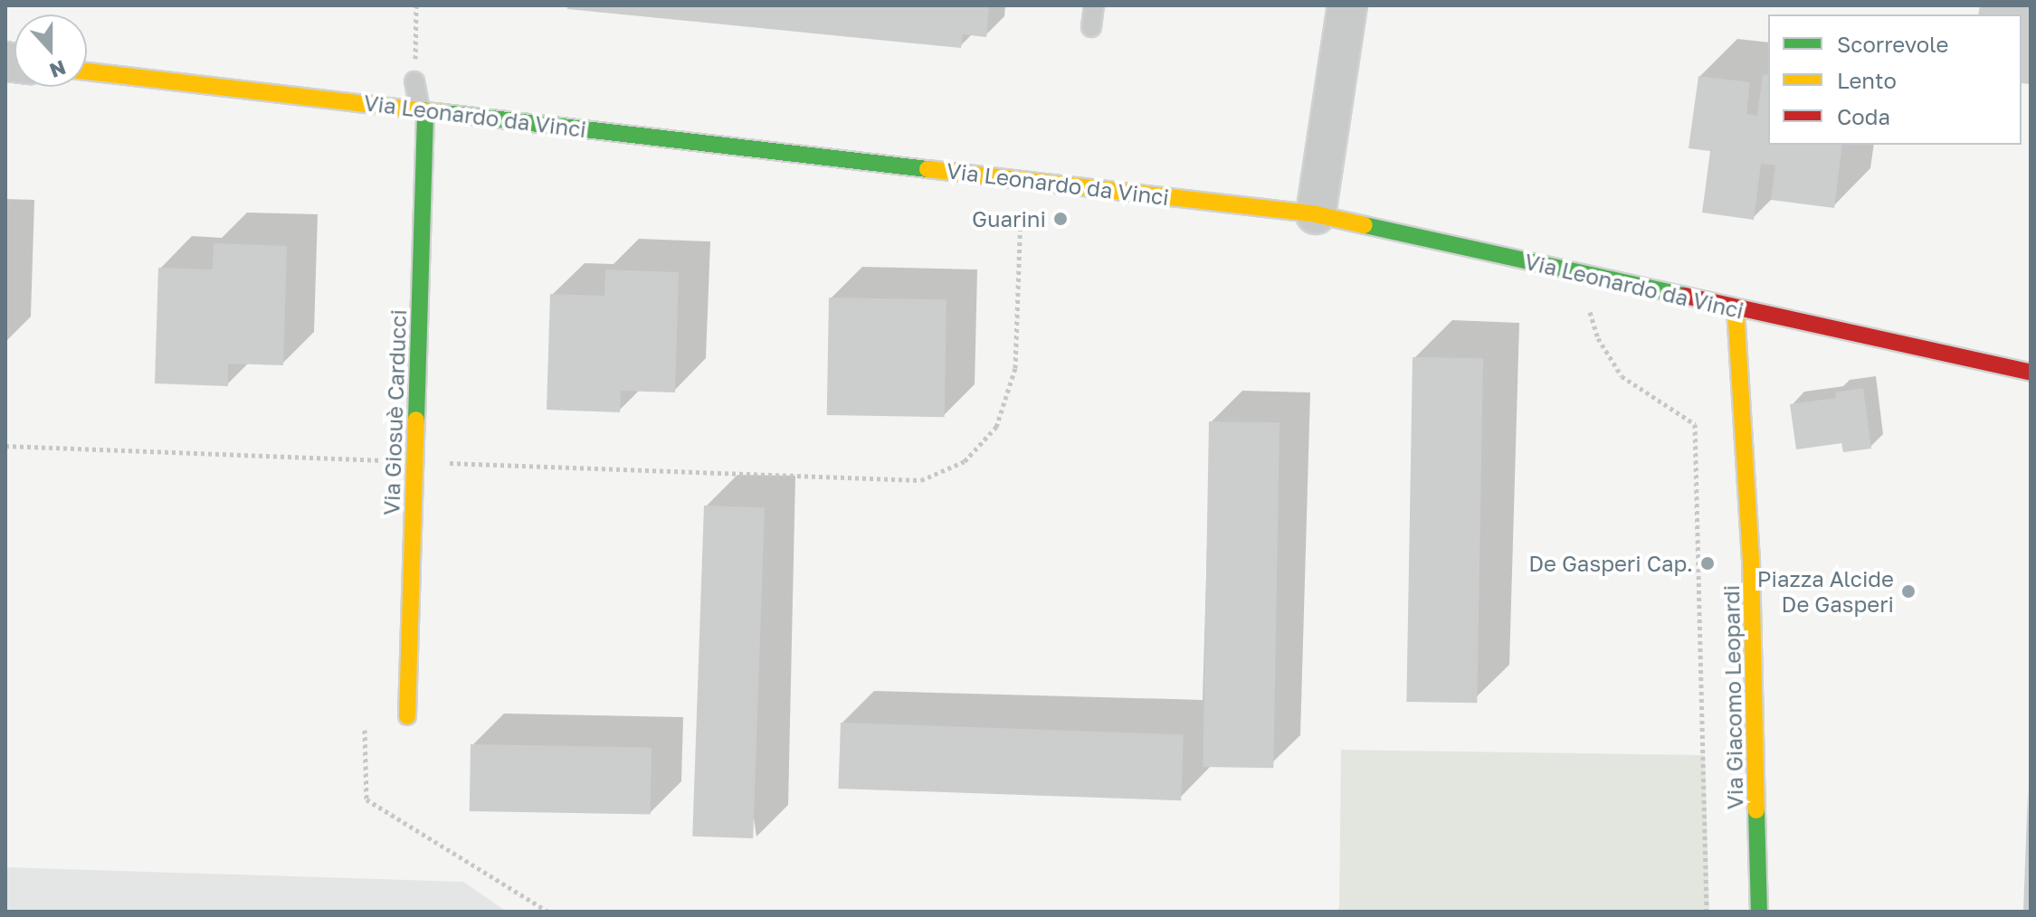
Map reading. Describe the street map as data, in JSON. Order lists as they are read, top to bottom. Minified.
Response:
{"streets":{"street":["Via Leonardo da Vinci","Via Giosuè Carducci","Via Giacomo Leopardi"]},"crossings":[["Via Leonardo da Vinci","Via Giosuè Carducci"],["Via Leonardo da Vinci","Via Giacomo Leopardi"]],"places":["Guarini","De Gasperi Cap.","Piazza Alcide De Gasperi"],"legend":["Scorrevole","Lento","Coda"],"north":"bottom"}
